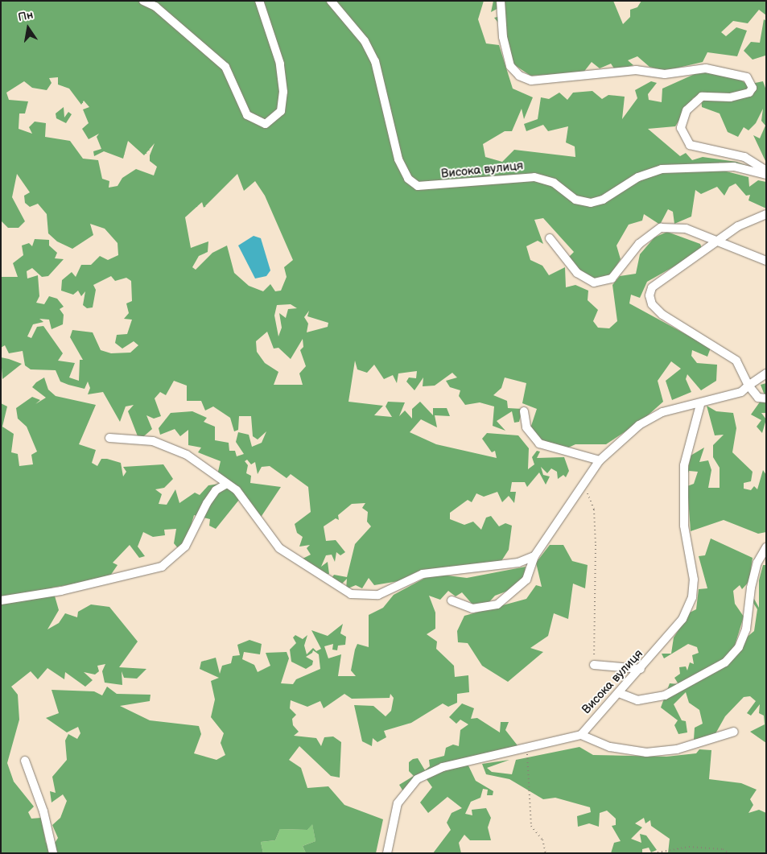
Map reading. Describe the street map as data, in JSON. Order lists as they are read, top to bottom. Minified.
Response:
{"streets":{"street":["Висока вулиця"]},"north":"top"}
